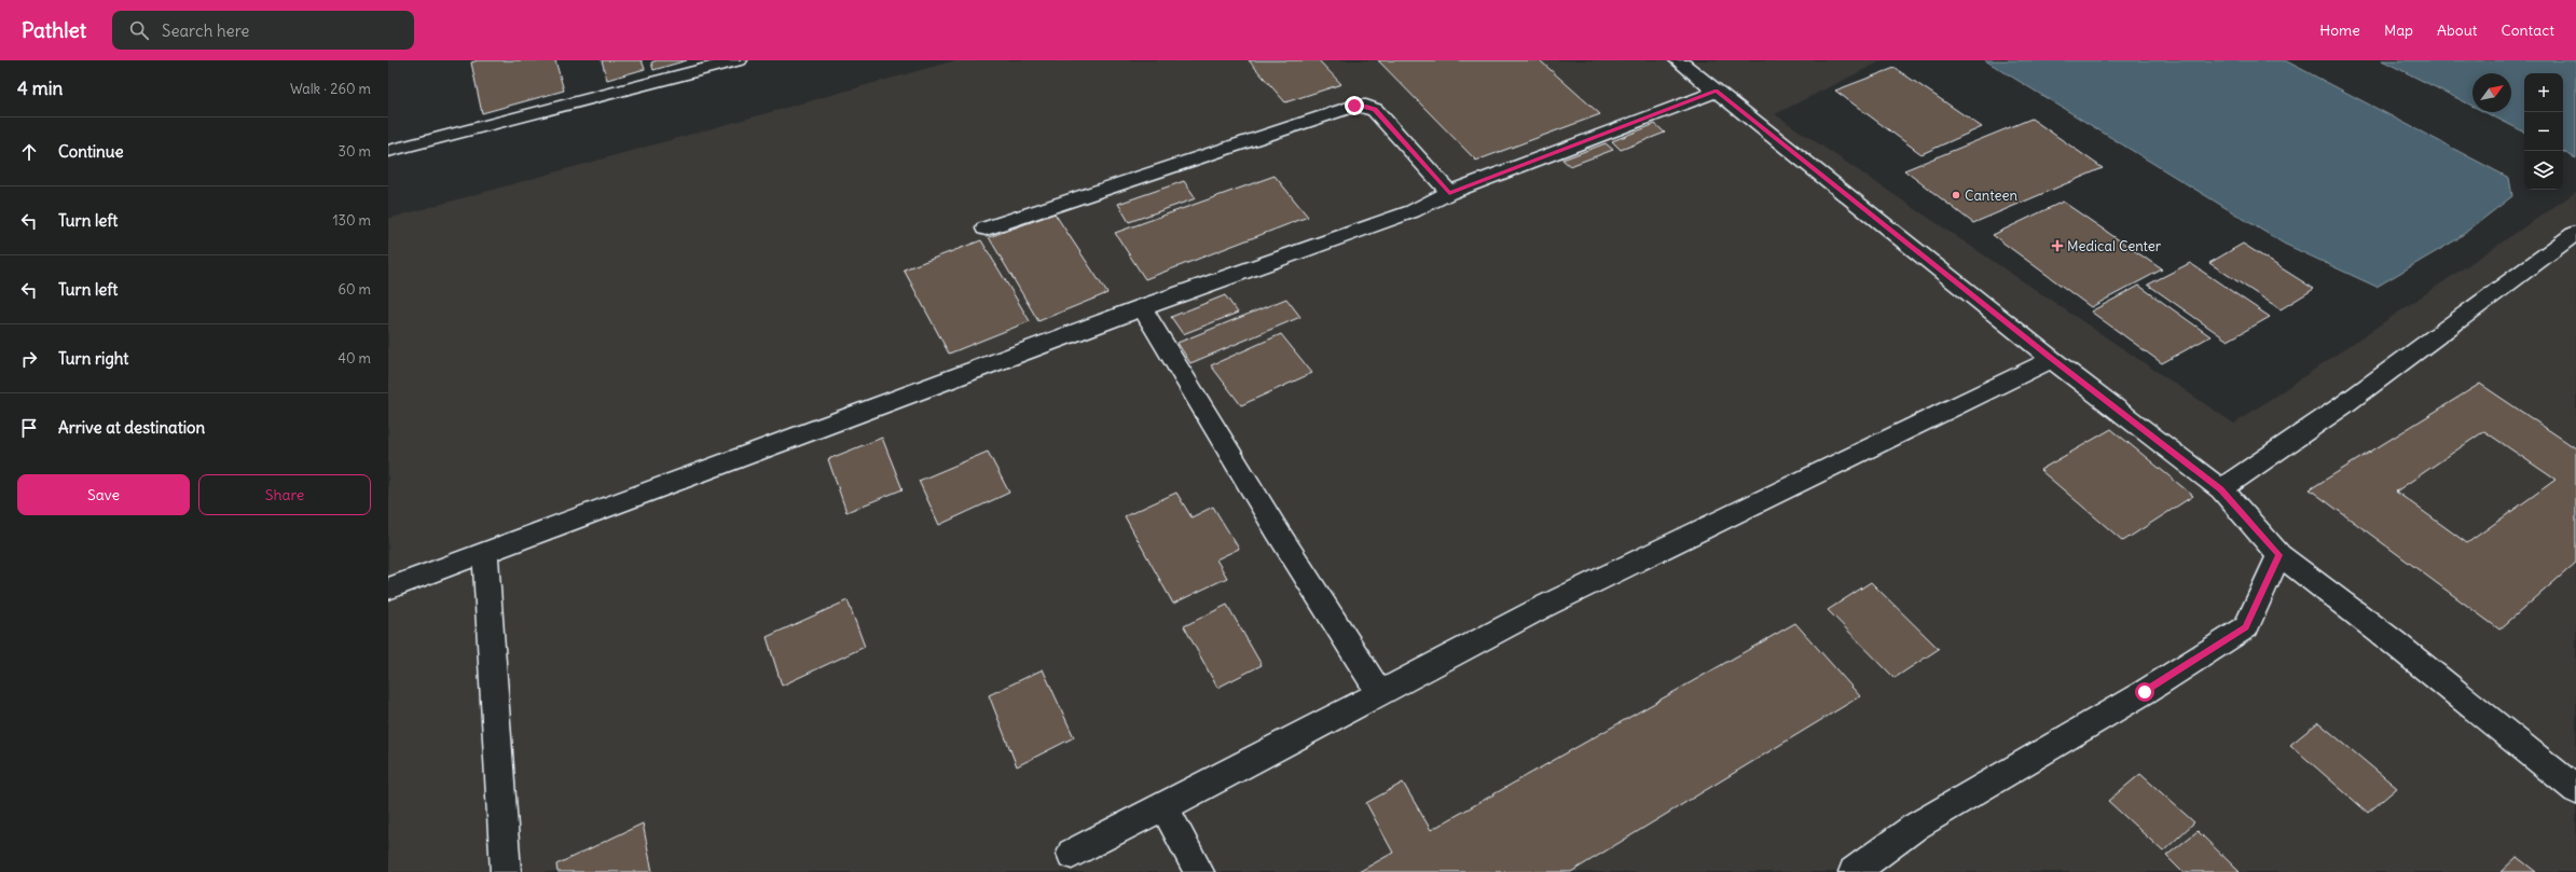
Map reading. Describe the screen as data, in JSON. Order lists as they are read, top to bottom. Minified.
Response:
{"places":{"other":["Canteen"],"health":["Medical Center"]},"north":"top right","page":{"header":"Pathlet","search":"Search here","nav":["Home","Map","About","Contact"],"heading":["4 min","Walk · 260 m"],"map_buttons":["+","−"],"list":[["Continue","30 m"],["Turn left","130 m"],["Turn left","60 m"],["Turn right","40 m"],"Arrive at destination"],"buttons":["Save","Share"]}}
